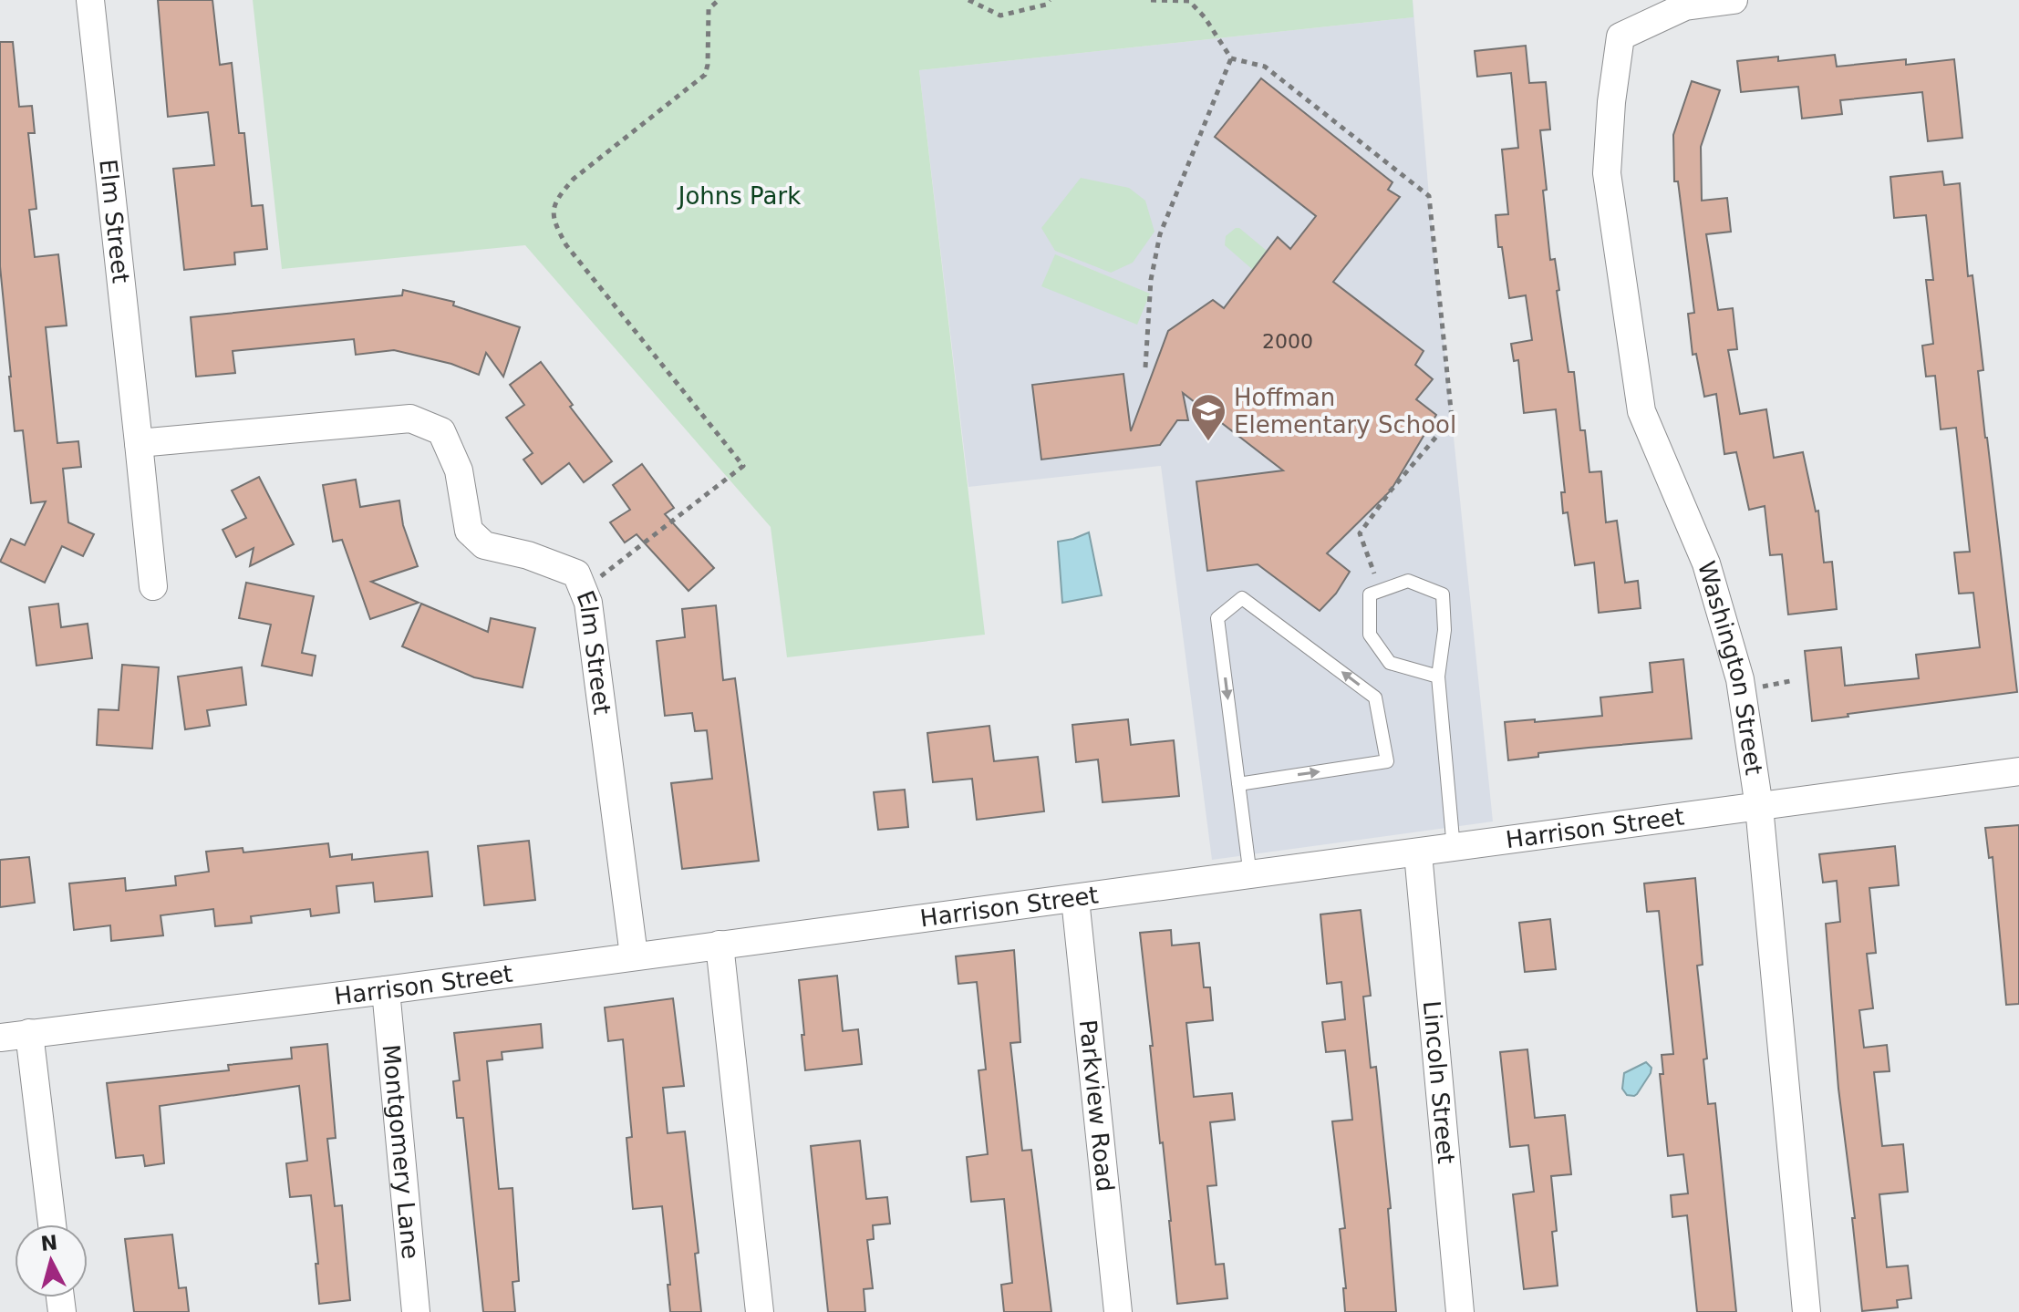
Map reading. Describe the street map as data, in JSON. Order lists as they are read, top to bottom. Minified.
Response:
{"streets":{"street":["Elm Street","Washington Street","Harrison Street","Lincoln Street","Parkview Road","Montgomery Lane"]},"crossings":[["Elm Street","Harrison Street"],["Washington Street","Harrison Street"],["Harrison Street","Lincoln Street"],["Harrison Street","Parkview Road"],["Harrison Street","Montgomery Lane"]],"parks":["Johns Park"],"places":{"school or university":["Hoffman Elementary School"]},"house_numbers":["2000"],"north":"top"}
